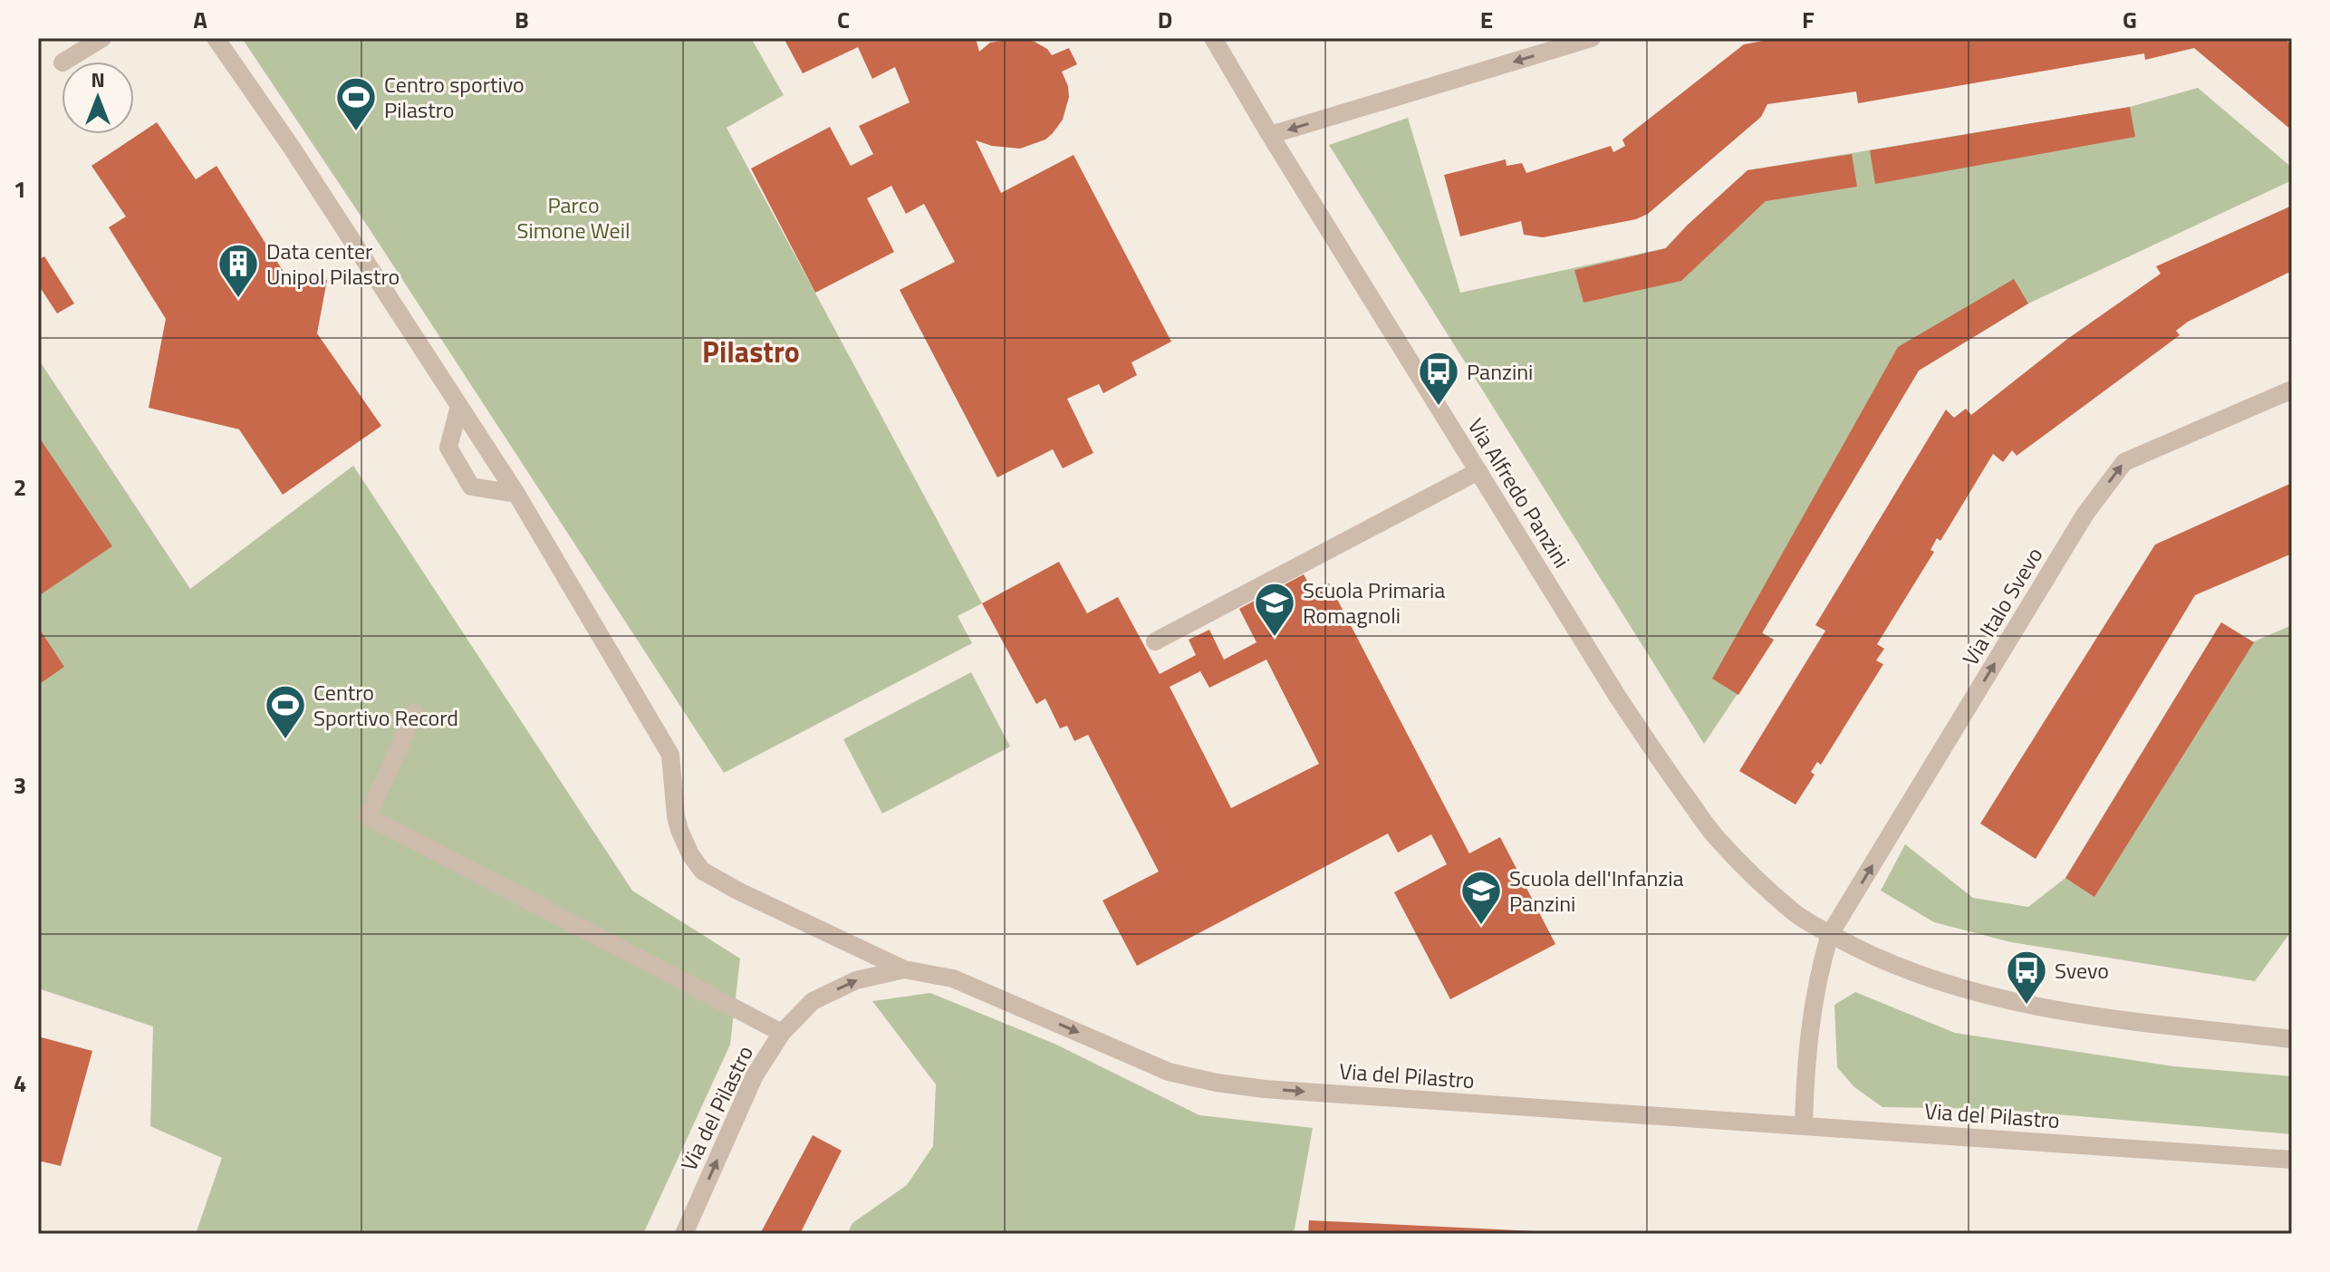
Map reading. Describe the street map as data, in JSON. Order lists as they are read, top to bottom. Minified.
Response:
{"streets":{"street":["Via Alfredo Panzini","Via Italo Svevo","Via del Pilastro"]},"crossings":[["Via Alfredo Panzini","Via Italo Svevo"]],"one_way":["Via Italo Svevo","Via del Pilastro"],"districts":["Pilastro"],"parks":["Parco Simone Weil"],"places":{"sports":["Centro sportivo Pilastro","Centro Sportivo Record"],"building":["Data center Unipol Pilastro"],"bus stop":["Panzini","Svevo"],"school or university":["Scuola Primaria Romagnoli","Scuola dell'Infanzia Panzini"]},"north":"top","grid":{"columns":["A","B","C","D","E","F","G"],"rows":["1","2","3","4"]}}
